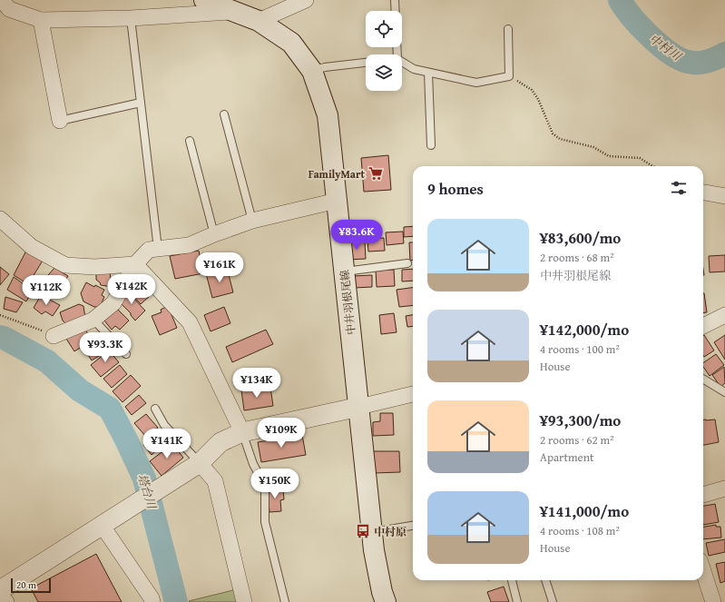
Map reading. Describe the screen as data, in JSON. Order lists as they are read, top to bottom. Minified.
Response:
{"streets":{"main road":["中井羽根尾線"]},"water":["中村川","塔台川"],"places":{"supermarket":["FamilyMart"],"bus stop":["中村原"]},"scale_bar":"20 m","page":{"heading":"9 homes","list":[{"name":"¥83,600/mo","note":"2 rooms · 68 m² · 中井羽根尾線"},{"name":"¥142,000/mo","note":"4 rooms · 100 m² · House"},{"name":"¥93,300/mo","note":"2 rooms · 62 m² · Apartment"},{"name":"¥141,000/mo","note":"4 rooms · 108 m² · House"}],"price":["¥83.6K","¥161K","¥142K","¥112K","¥93.3K","¥134K","¥109K","¥141K","¥150K"],"scale":"20 m"}}
